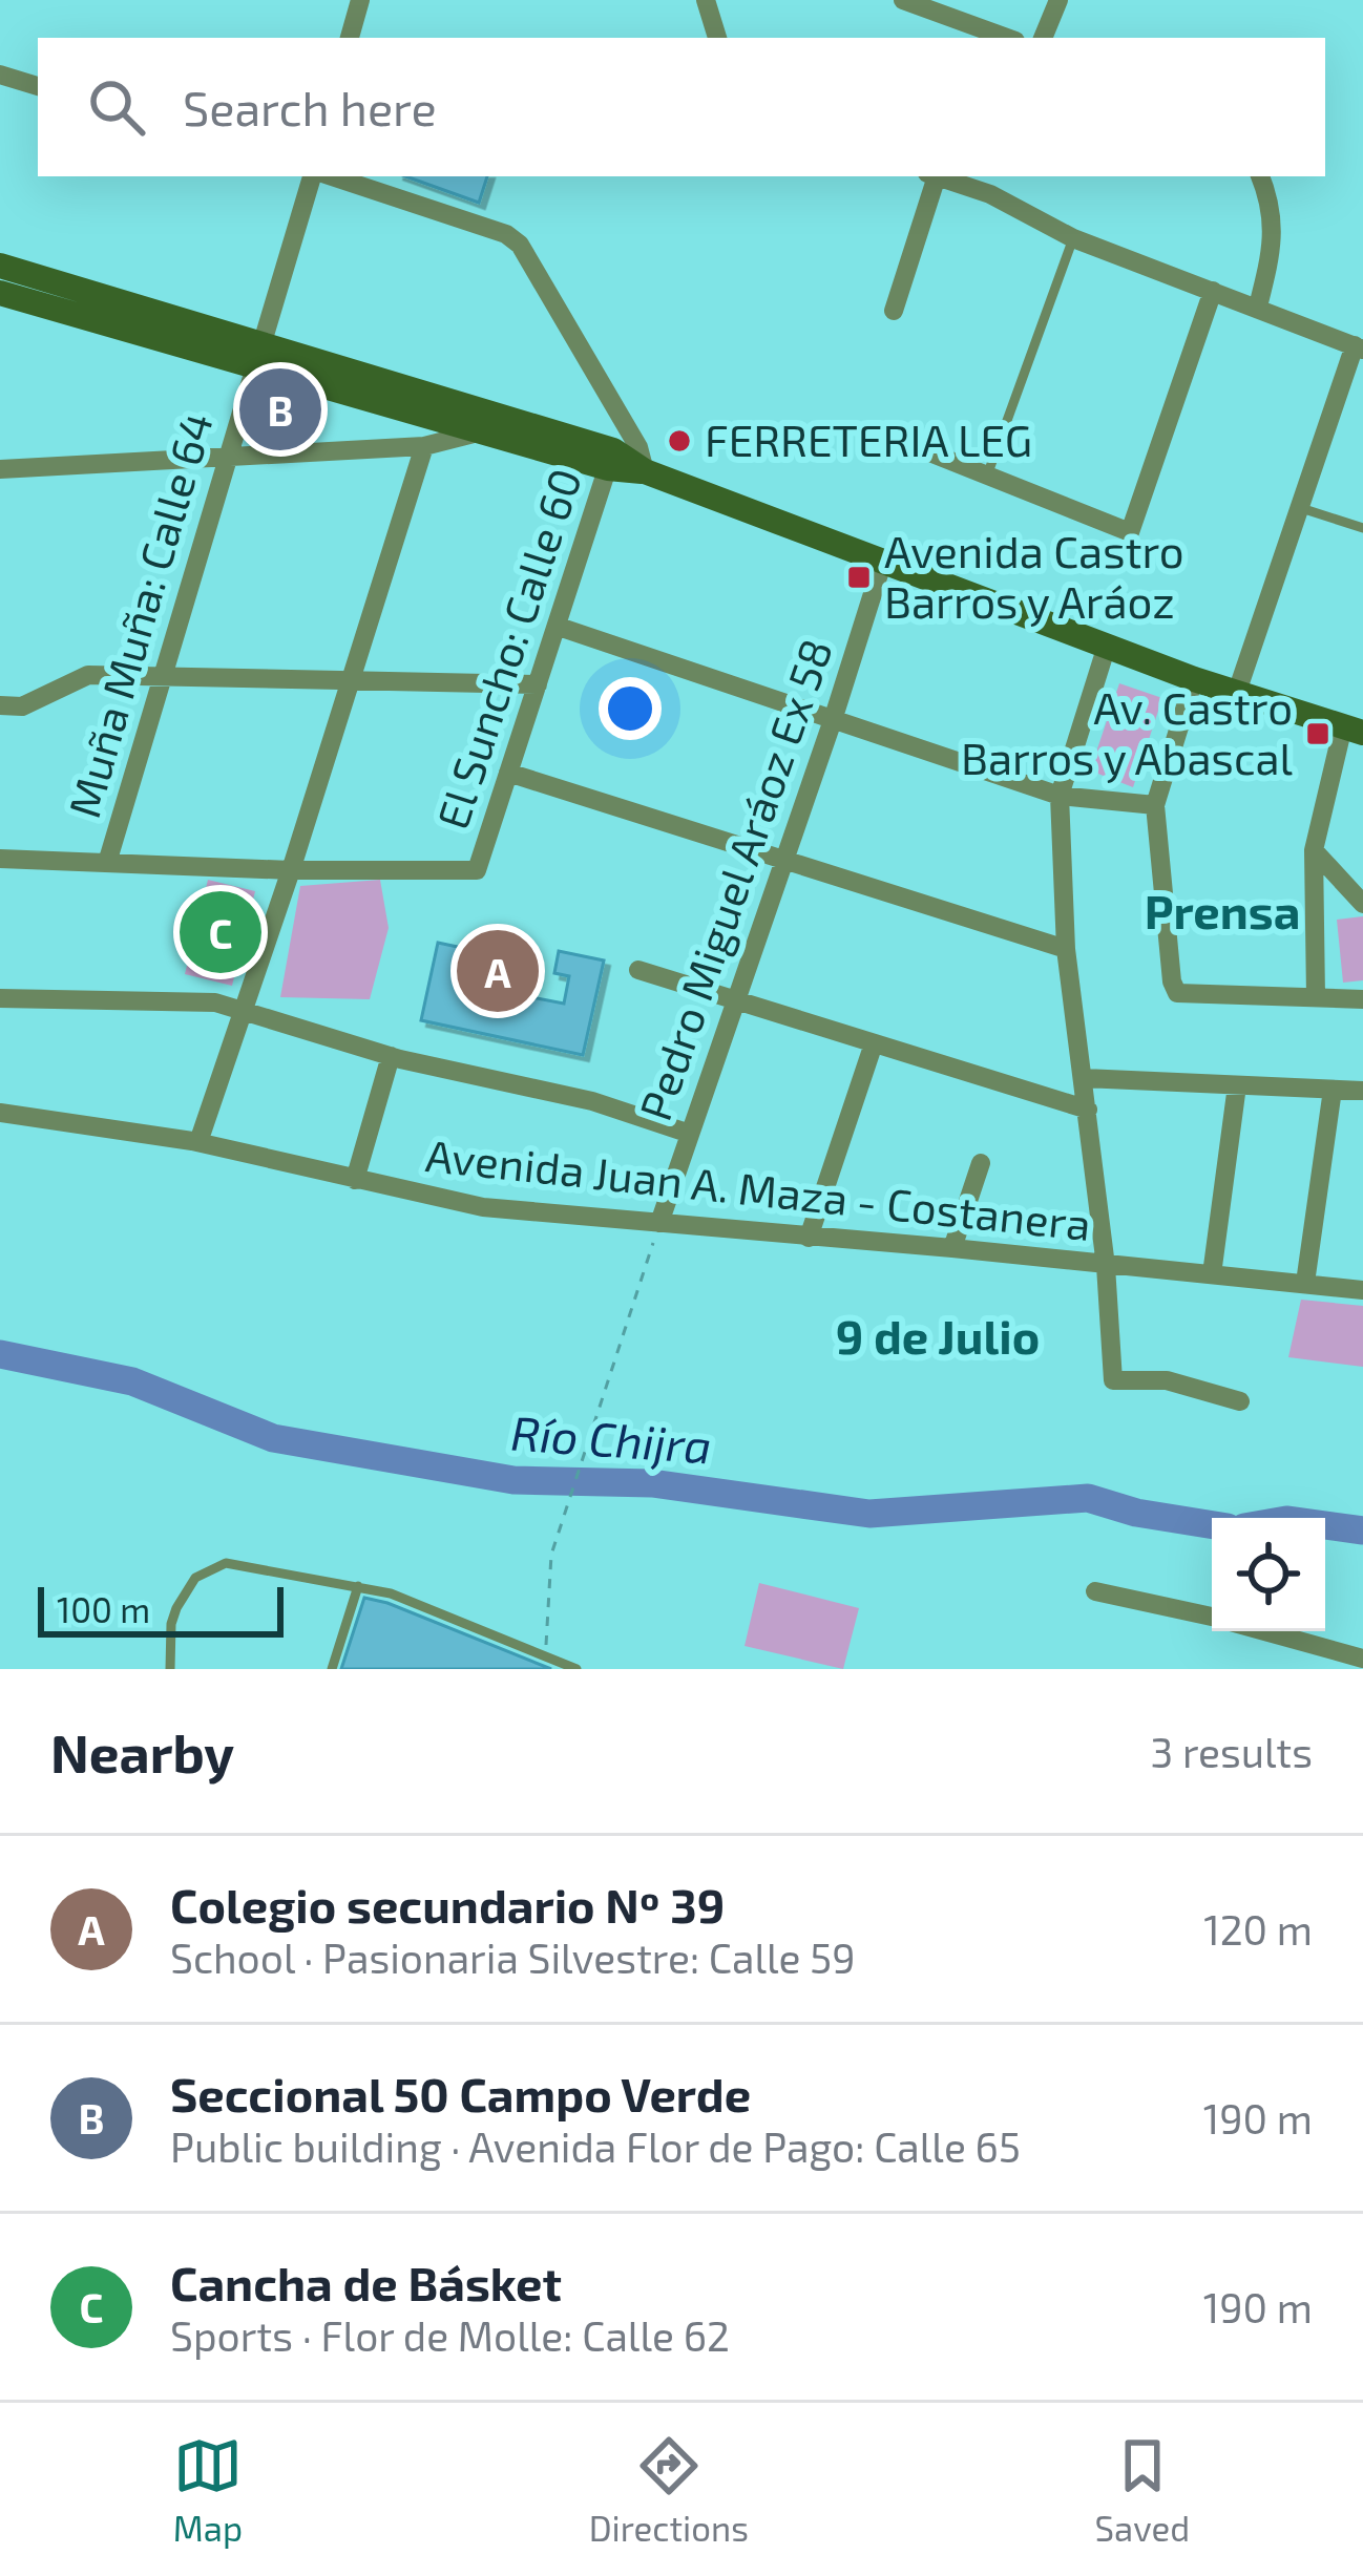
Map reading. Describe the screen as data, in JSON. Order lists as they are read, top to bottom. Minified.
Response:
{"streets":{"street":["Muña Muña: Calle 64","El Suncho: Calle 60","Pedro Miguel Aráoz Ex 58","Avenida Juan A. Maza - Costanera"]},"crossings":[["Pedro Miguel Aráoz Ex 58","Avenida Juan A. Maza - Costanera"]],"districts":["Prensa","9 de Julio"],"water":["Río Chijra"],"places":{"other":["FERRETERIA LEG"],"transit":["Avenida Castro Barros y Aráoz","Av. Castro Barros y Abascal"]},"scale_bar":"100 m","page":{"search":"Search here","pins":["B","C","A"],"scale":"100 m","heading":["Nearby","3 results"],"list":[{"mark":"A","name":"Colegio secundario Nº 39","note":"School · Pasionaria Silvestre: Calle 59","value":"120 m"},{"mark":"B","name":"Seccional 50 Campo Verde","note":"Public building · Avenida Flor de Pago: Calle 65","value":"190 m"},{"mark":"C","name":"Cancha de Básket","note":"Sports · Flor de Molle: Calle 62","value":"190 m"}],"nav":["Map","Directions","Saved"]}}
